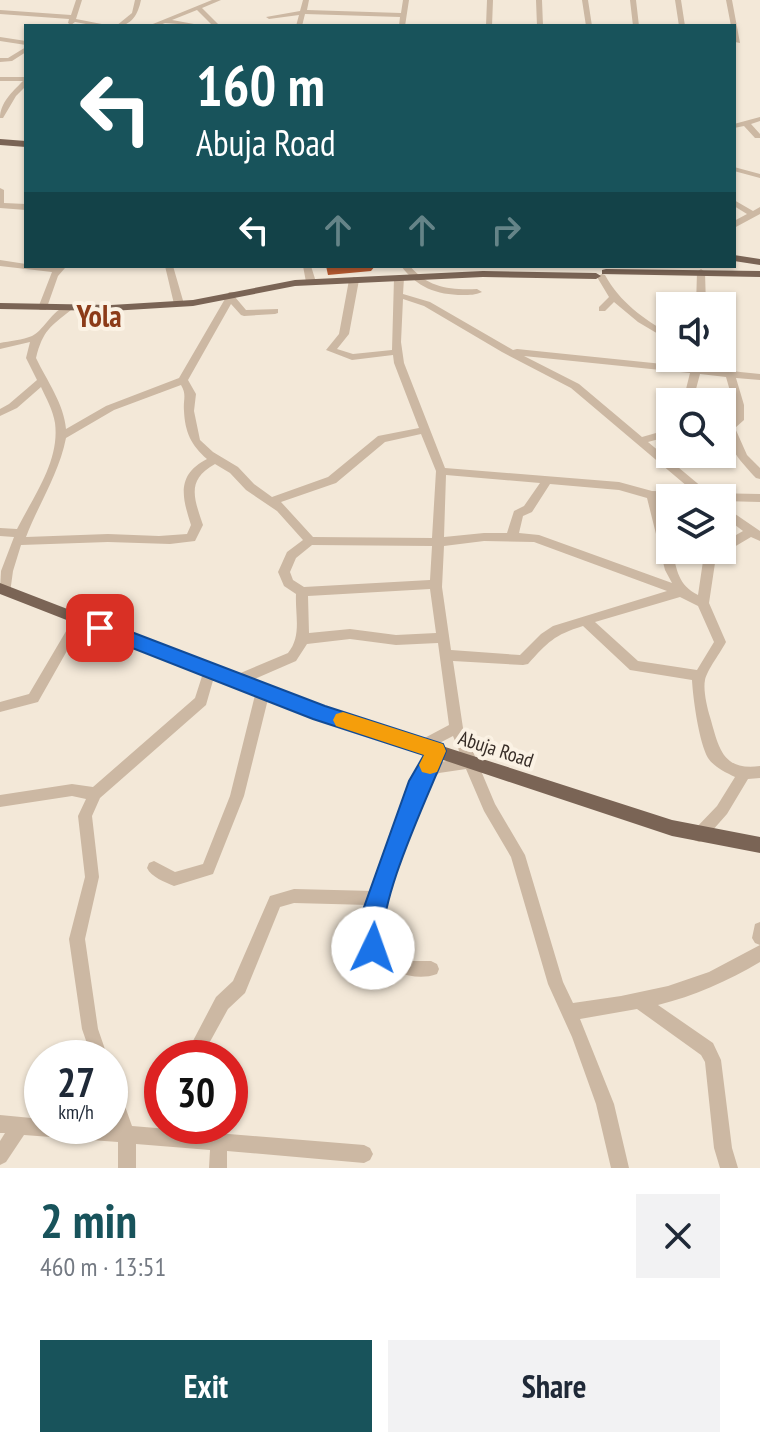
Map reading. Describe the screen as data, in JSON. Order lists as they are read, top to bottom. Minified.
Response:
{"streets":{"main road":["Abuja Road"]},"districts":["Yola"],"page":{"turn":["160 m","Abuja Road"],"speed":"27 km/h","limit":"30","heading":["2 min","460 m · 13:51"],"buttons":["Exit","Share"]}}
